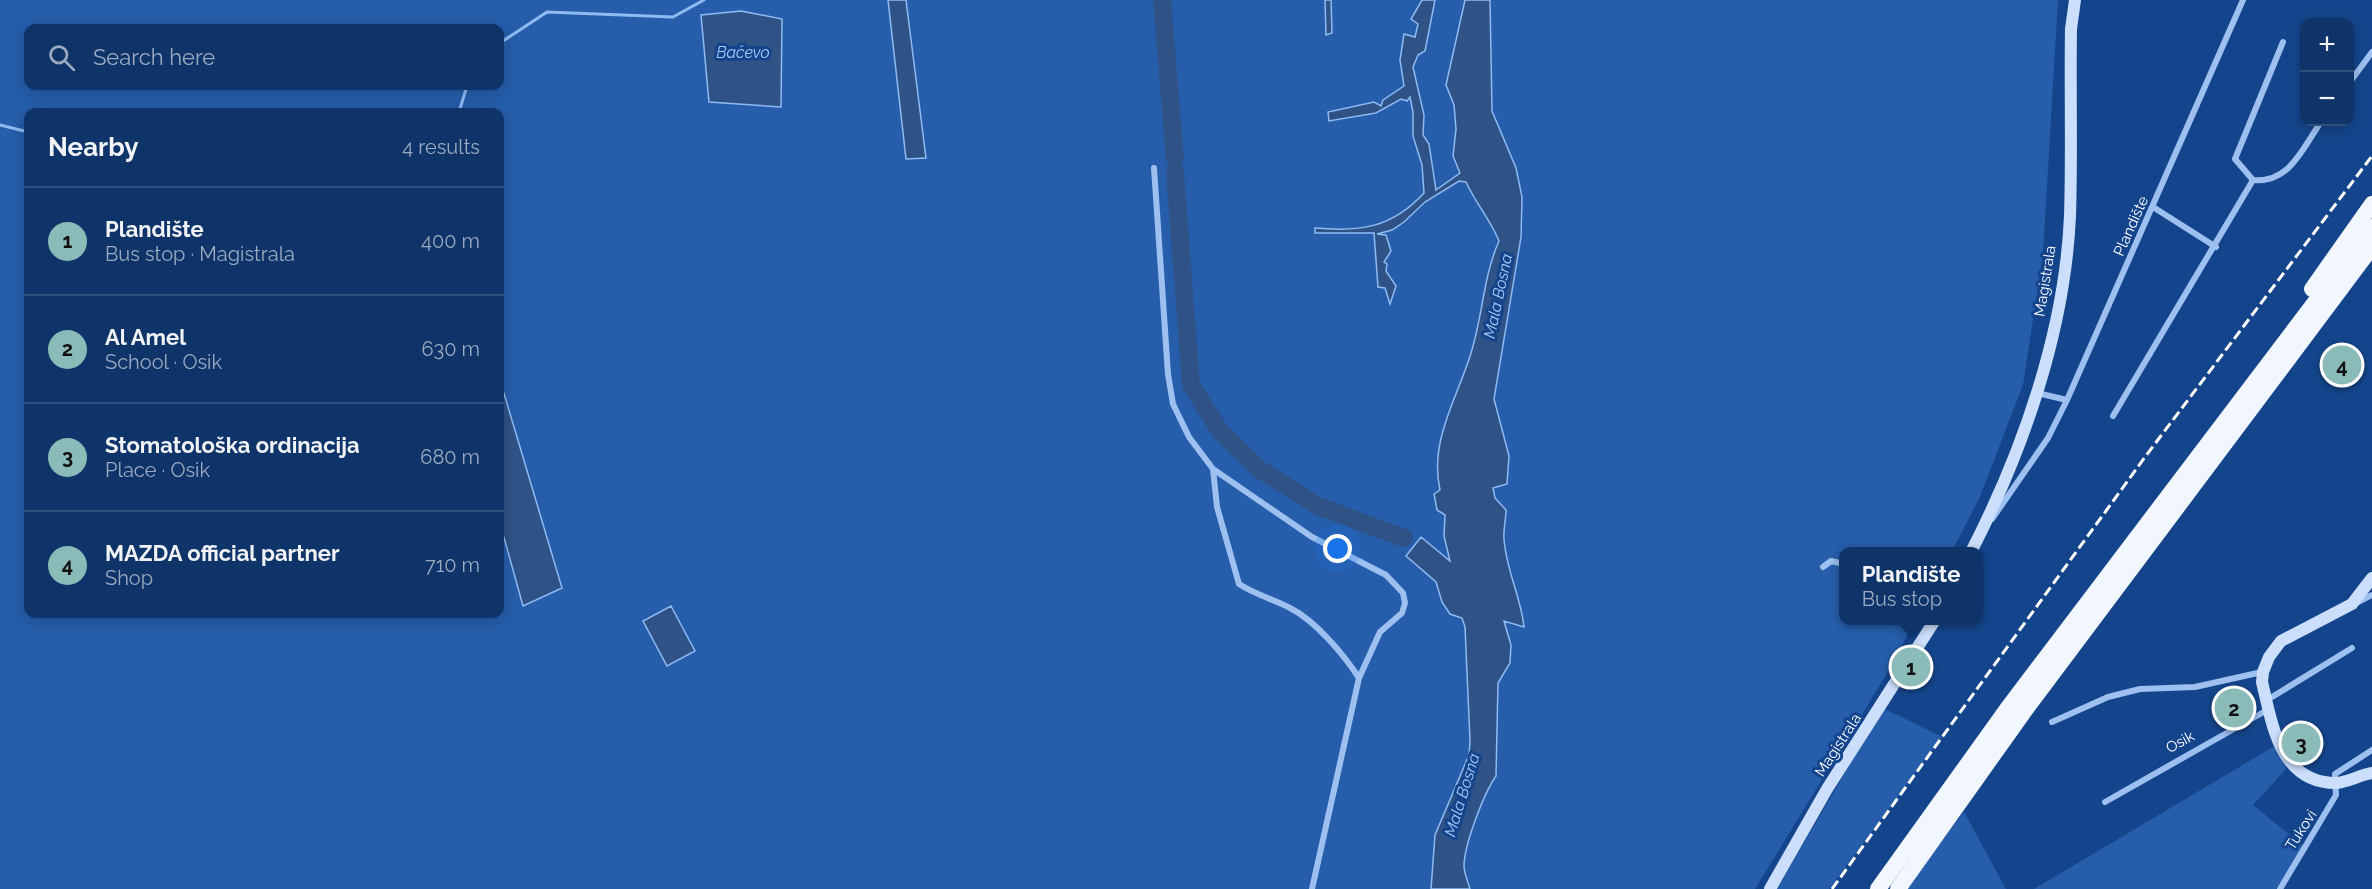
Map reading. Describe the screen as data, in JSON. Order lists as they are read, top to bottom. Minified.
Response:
{"streets":{"main road":["Magistrala"],"street":["Plandište","Osik","Tukovi"]},"water":["Bačevo","Mala Bosna"],"page":{"map_buttons":["+","−"],"search":"Search here","heading":["Nearby","4 results"],"list":[{"mark":"1","name":"Plandište","note":"Bus stop · Magistrala","value":"400 m"},{"mark":"2","name":"Al Amel","note":"School · Osik","value":"630 m"},{"mark":"3","name":"Stomatološka ordinacija","note":"Place · Osik","value":"680 m"},{"mark":"4","name":"MAZDA official partner","note":"Shop","value":"710 m"}],"pins":["4","1","2","3"],"popup":["Plandište","Bus stop"]}}
